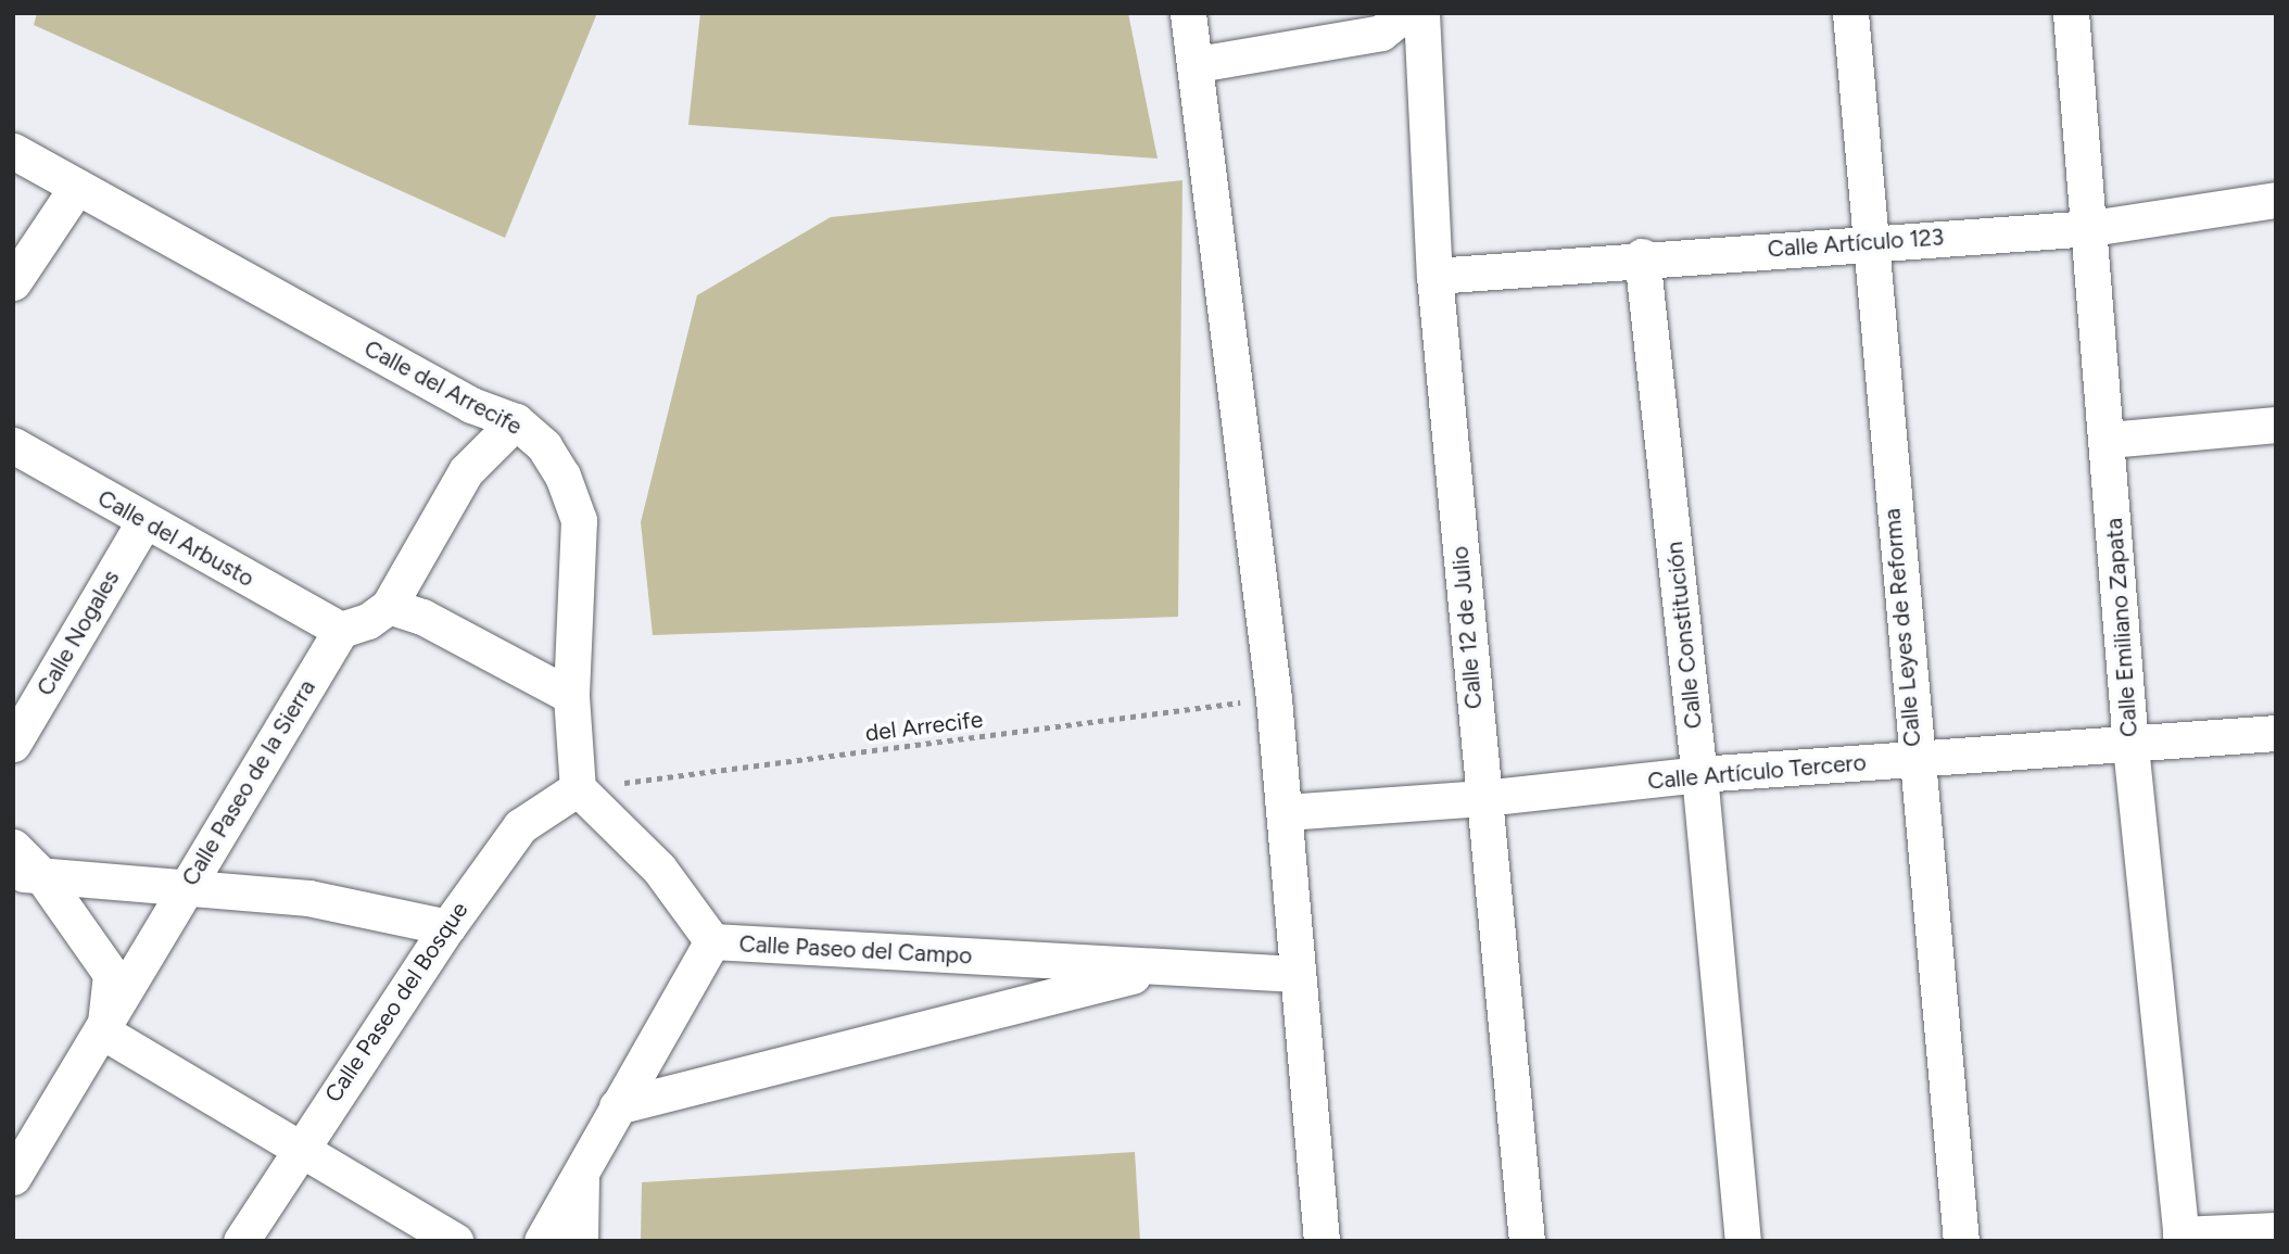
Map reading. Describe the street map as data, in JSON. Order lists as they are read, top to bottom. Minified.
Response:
{"streets":{"street":["Calle Artículo 123","Calle del Arrecife","Calle del Arbusto","Calle 12 de Julio","Calle Leyes de Reforma","Calle Emiliano Zapata","Calle Nogales","Calle Constitución","Calle Artículo Tercero","Calle Paseo de la Sierra","Calle Paseo del Campo","Calle Paseo del Bosque"],"path":["del Arrecife"]},"crossings":[["Calle Artículo 123","Calle 12 de Julio"],["Calle Artículo 123","Calle Leyes de Reforma"],["Calle Artículo 123","Calle Emiliano Zapata"],["Calle Artículo 123","Calle Constitución"],["Calle del Arrecife","del Arrecife"],["Calle del Arrecife","Calle Paseo del Bosque"],["Calle del Arbusto","Calle Nogales"],["Calle del Arbusto","Calle Paseo de la Sierra"],["Calle 12 de Julio","Calle Artículo Tercero"],["Calle Leyes de Reforma","Calle Artículo Tercero"],["Calle Emiliano Zapata","Calle Artículo Tercero"],["Calle Constitución","Calle Artículo Tercero"],["del Arrecife","Calle Paseo del Bosque"]]}
